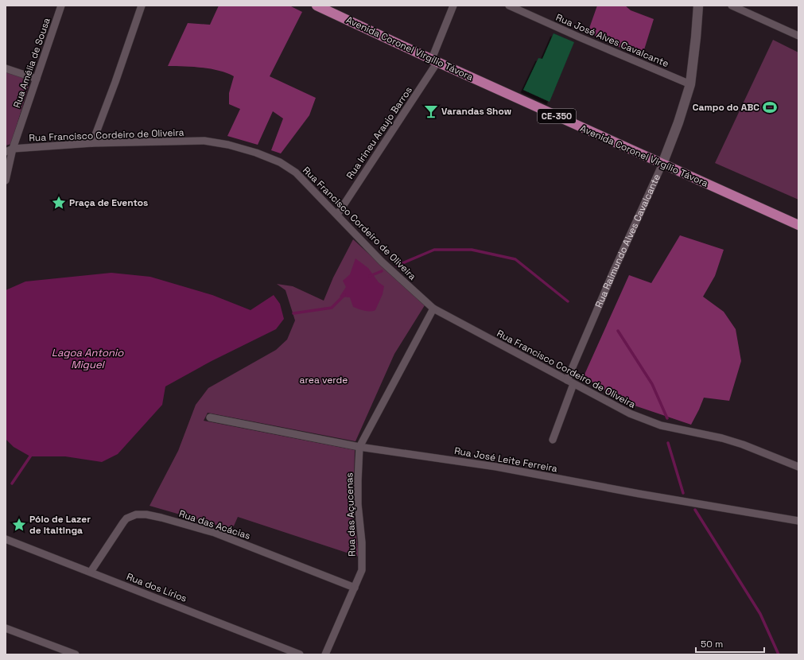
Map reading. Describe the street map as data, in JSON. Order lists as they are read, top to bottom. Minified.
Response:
{"streets":{"main road":["Avenida Coronel Virgílio Távora","CE-350"],"street":["Rua José Alves Cavalcante","Rua Amélia de Sousa","Rua Irineu Araujo Barros","Rua Francisco Cordeiro de Oliveira","Rua Raimundo Alves Cavalcante","Rua José Leite Ferreira","Rua das Açucenas","Rua das Acácias","Rua dos Lírios"]},"crossings":[["Rua José Alves Cavalcante","Rua Raimundo Alves Cavalcante"],["Avenida Coronel Virgílio Távora","Rua Irineu Araujo Barros"],["Avenida Coronel Virgílio Távora","Rua Raimundo Alves Cavalcante"],["Rua Amélia de Sousa","Rua Francisco Cordeiro de Oliveira"],["Rua Irineu Araujo Barros","Rua Francisco Cordeiro de Oliveira"],["Rua Francisco Cordeiro de Oliveira","Rua Raimundo Alves Cavalcante"],["Rua Francisco Cordeiro de Oliveira","Rua das Açucenas"],["Rua José Leite Ferreira","Rua das Açucenas"],["Rua das Açucenas","Rua das Acácias"],["Rua das Acácias","Rua dos Lírios"]],"water":["Lagoa Antonio Miguel"],"parks":["area verde"],"places":{"sports":["Campo do ABC"],"bar":["Varandas Show"],"place":["Praça de Eventos","Pólo de Lazer de Itaitinga"]},"scale_bar":"50 m"}
